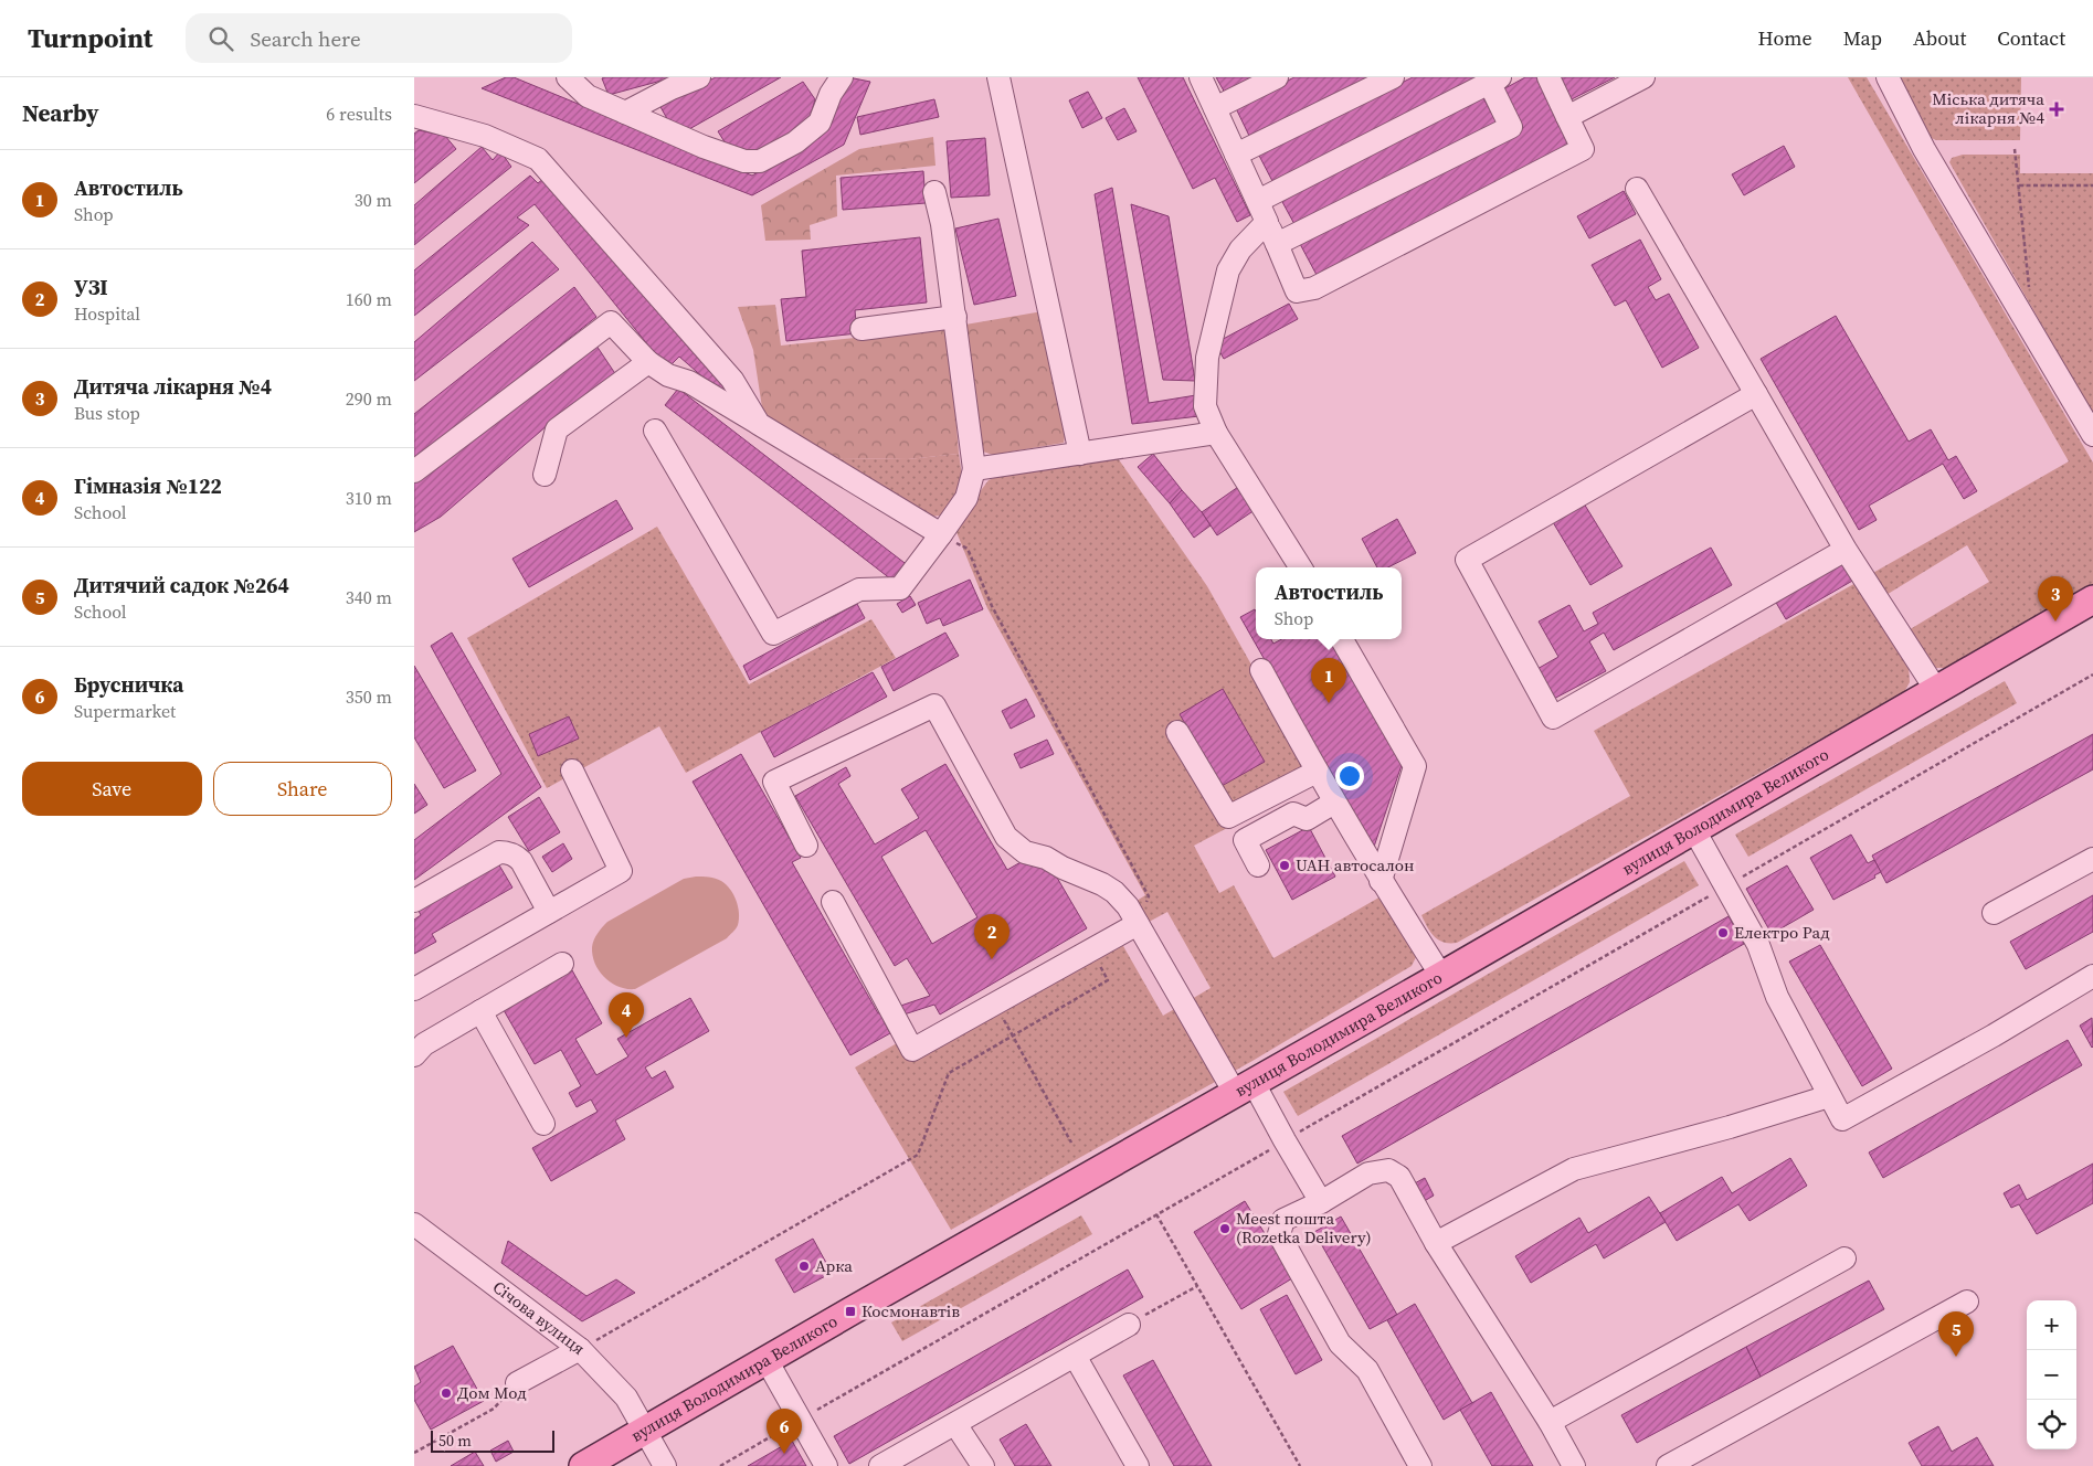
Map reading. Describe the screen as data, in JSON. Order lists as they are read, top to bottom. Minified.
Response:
{"streets":{"main road":["вулиця Володимира Великого"],"street":["Січова вулиця"]},"crossings":[["вулиця Володимира Великого","Січова вулиця"]],"places":{"health":["Міська дитяча лікарня №4"],"other":["UAH автосалон","Електро Рад","Meest пошта (Rozetka Delivery)","Арка","Дом Мод"],"transit":["Космонавтів"]},"scale_bar":"50 m","page":{"header":"Turnpoint","search":"Search here","nav":["Home","Map","About","Contact"],"heading":["Nearby","6 results"],"list":[{"mark":"1","name":"Автостиль","note":"Shop","value":"30 m"},{"mark":"2","name":"УЗІ","note":"Hospital","value":"160 m"},{"mark":"3","name":"Дитяча лікарня №4","note":"Bus stop","value":"290 m"},{"mark":"4","name":"Гімназія №122","note":"School","value":"310 m"},{"mark":"5","name":"Дитячий садок №264","note":"School","value":"340 m"},{"mark":"6","name":"Брусничка","note":"Supermarket","value":"350 m"}],"popup":["Автостиль","Shop"],"pins":["3","1","2","4","5","6"],"buttons":["Save","Share"],"map_buttons":["+","−"],"scale":"50 m"}}
